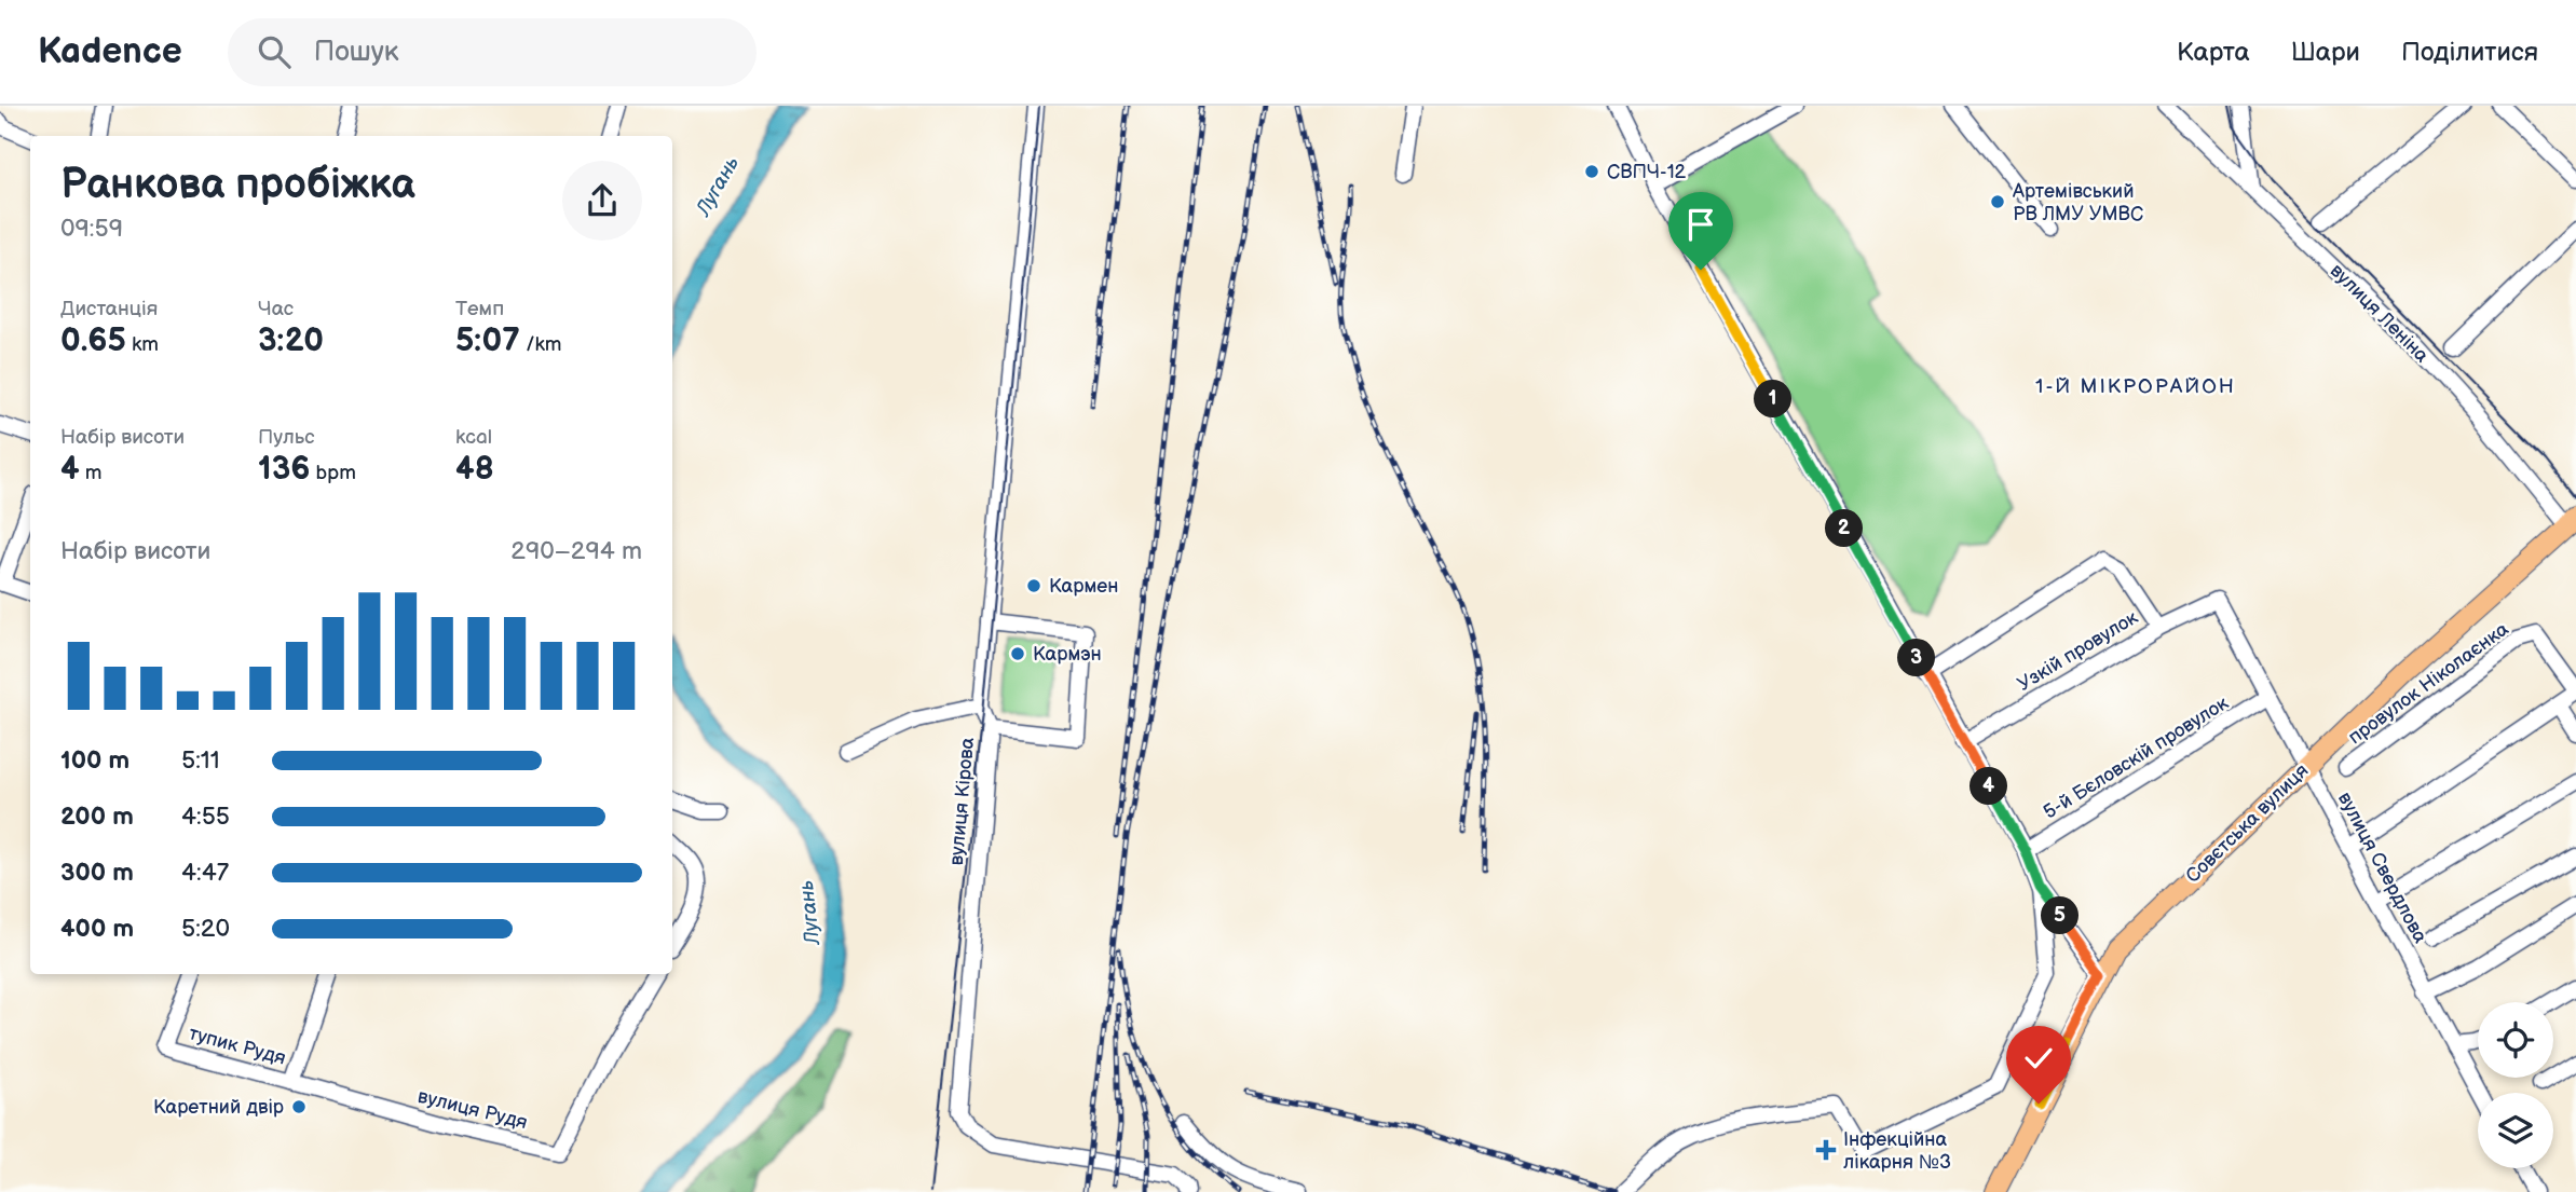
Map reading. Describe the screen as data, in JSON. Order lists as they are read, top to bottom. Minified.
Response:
{"streets":{"main road":["Совєтська вулиця"],"street":["вулиця Леніна","Узкій провулок","провулок Ніколаєнка","5-й Бєловскій провулок","вулиця Кірова","вулиця Свердлова","тупик Рудя","вулиця Рудя"]},"crossings":[["вулиця Леніна","Совєтська вулиця"],["Узкій провулок","вулиця Свердлова"],["5-й Бєловскій провулок","вулиця Свердлова"],["Совєтська вулиця","вулиця Свердлова"],["тупик Рудя","вулиця Рудя"]],"districts":["1-Й МІКРОРАЙОН"],"water":["Лугань"],"places":{"other":["СВПЧ-12","Артемівський РВ ЛМУ УМВС","Кармен","Кармэн","Каретний двір"],"health":["Інфекційна лікарня №3"]},"page":{"header":"Kadence","search":"Пошук","nav":["Карта","Шари","Поділитися"],"heading":["Ранкова пробіжка","09:59"],"stats":[["Дистанція","0.65 km"],["Час","3:20"],["Темп","5:07 /km"],["Набір висоти","4 m"],["Пульс","136 bpm"],["kcal","48"]],"pins":["1","2","3","4","5"],"chart":["Набір висоти","290–294 m"],"list":[{"name":"100 m","note":"5:11"},{"name":"200 m","note":"4:55"},{"name":"300 m","note":"4:47"},{"name":"400 m","note":"5:20"}]}}
